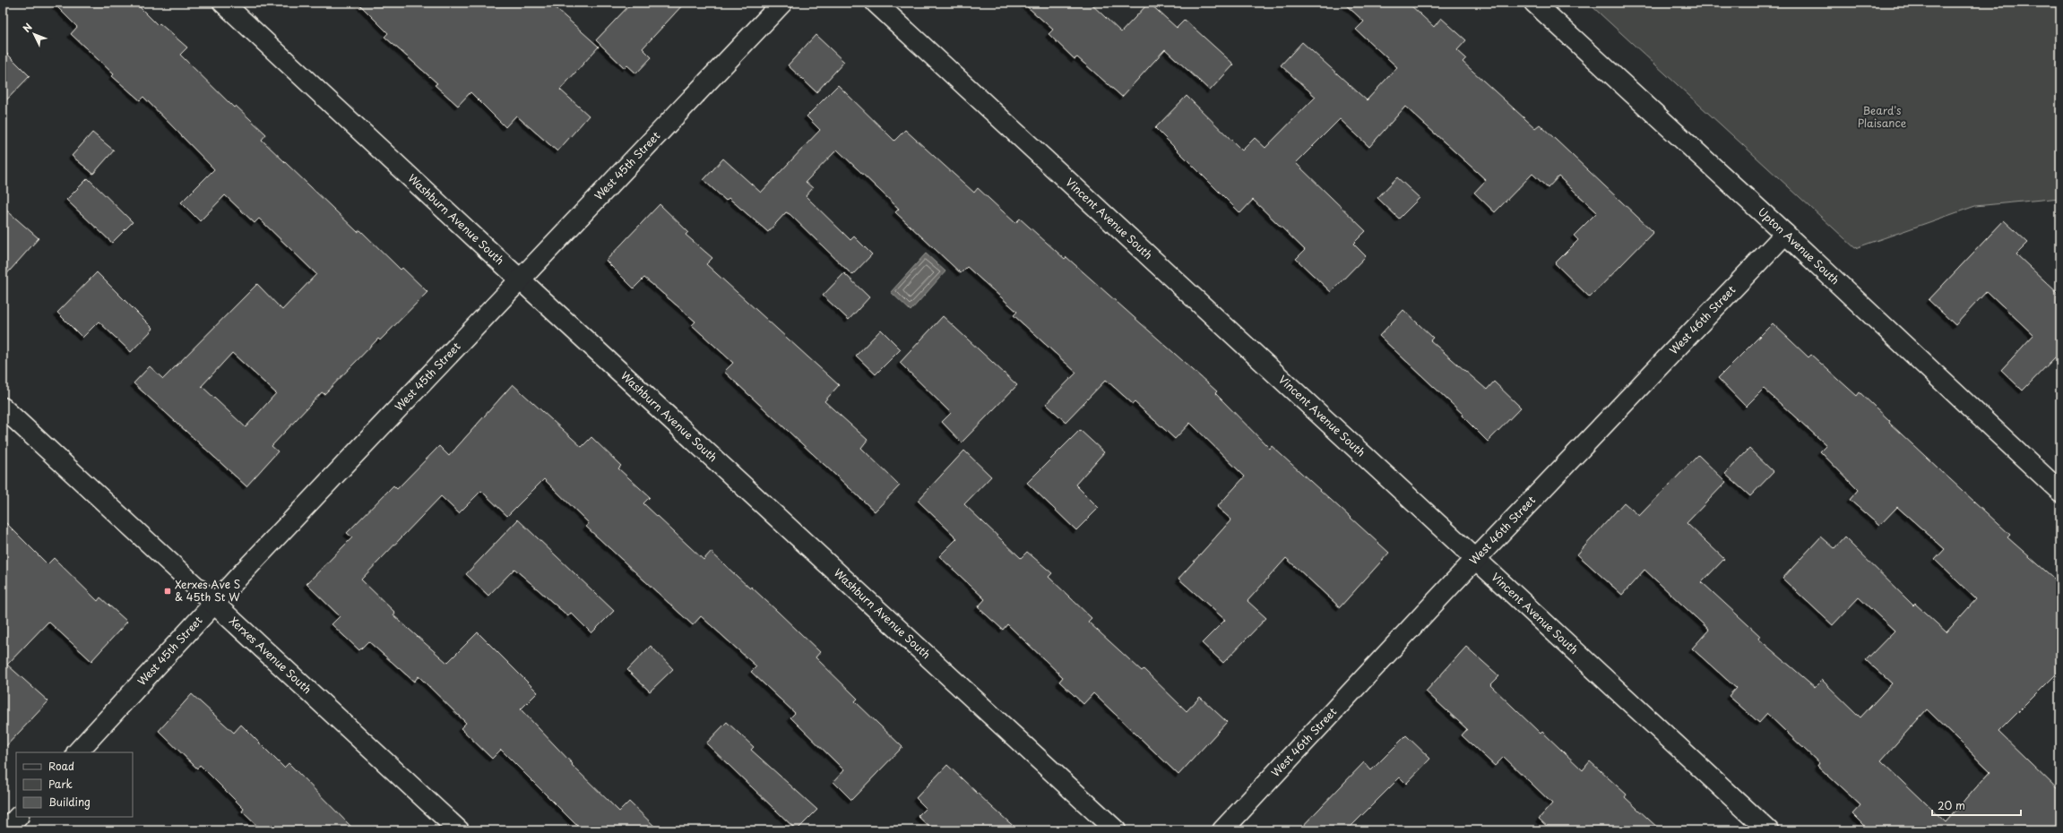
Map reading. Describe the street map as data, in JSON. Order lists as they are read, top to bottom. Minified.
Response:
{"streets":{"street":["West 45th Street","Vincent Avenue South","Washburn Avenue South","Upton Avenue South","West 46th Street","Xerxes Avenue South"]},"crossings":[["West 45th Street","Washburn Avenue South"],["West 45th Street","Xerxes Avenue South"],["Vincent Avenue South","West 46th Street"],["Upton Avenue South","West 46th Street"]],"parks":["Beard's Plaisance"],"places":{"transit":["Xerxes Ave S & 45th St W"]},"legend":["Road","Park","Building"],"scale_bar":"20 m","north":"top left"}
